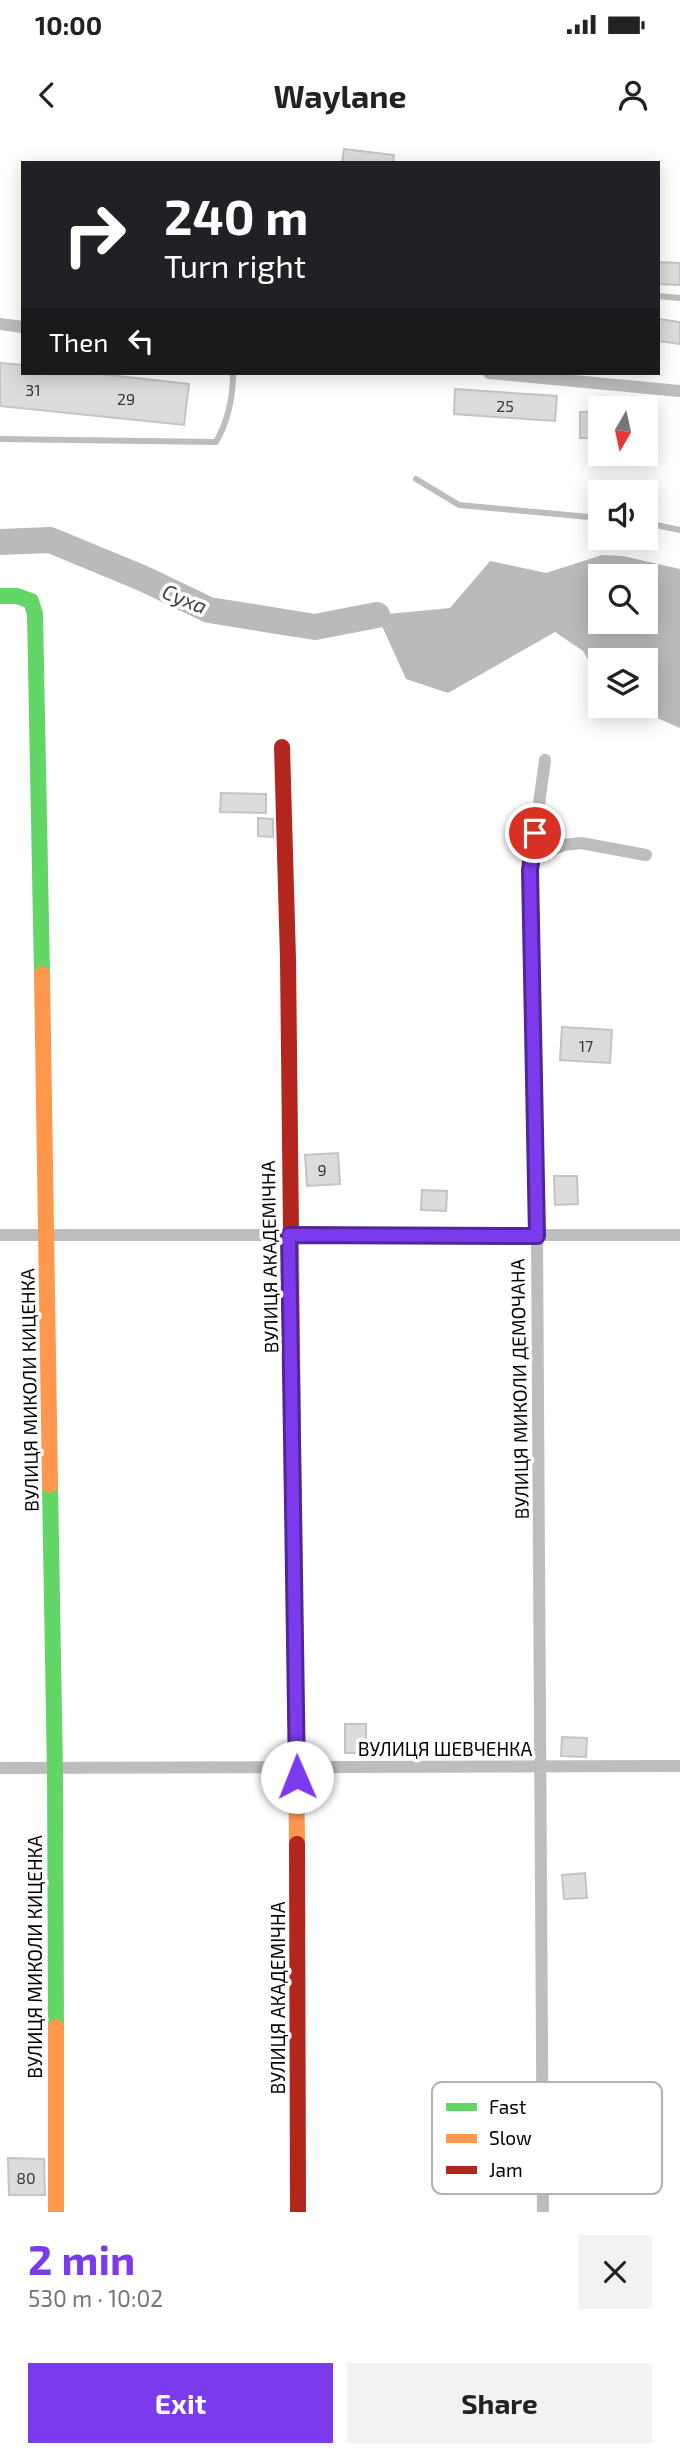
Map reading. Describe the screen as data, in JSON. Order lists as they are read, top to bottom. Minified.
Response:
{"streets":{"street":["ВУЛИЦЯ АКАДЕМІЧНА","ВУЛИЦЯ МИКОЛИ ДЕМОЧАНА","ВУЛИЦЯ МИКОЛИ КИЦЕНКА","ВУЛИЦЯ ШЕВЧЕНКА"]},"crossings":[["ВУЛИЦЯ АКАДЕМІЧНА","ВУЛИЦЯ ШЕВЧЕНКА"],["ВУЛИЦЯ МИКОЛИ ДЕМОЧАНА","ВУЛИЦЯ ШЕВЧЕНКА"],["ВУЛИЦЯ МИКОЛИ КИЦЕНКА","ВУЛИЦЯ ШЕВЧЕНКА"]],"water":["Суха"],"house_numbers":["31","29","25","17","9","80"],"legend":["Fast","Slow","Jam"],"north":"bottom","page":{"status":"10:00","header":"Waylane","turn":["240 m","Turn right"],"then":"Then","heading":["2 min","530 m · 10:02"],"buttons":["Exit","Share"]}}
